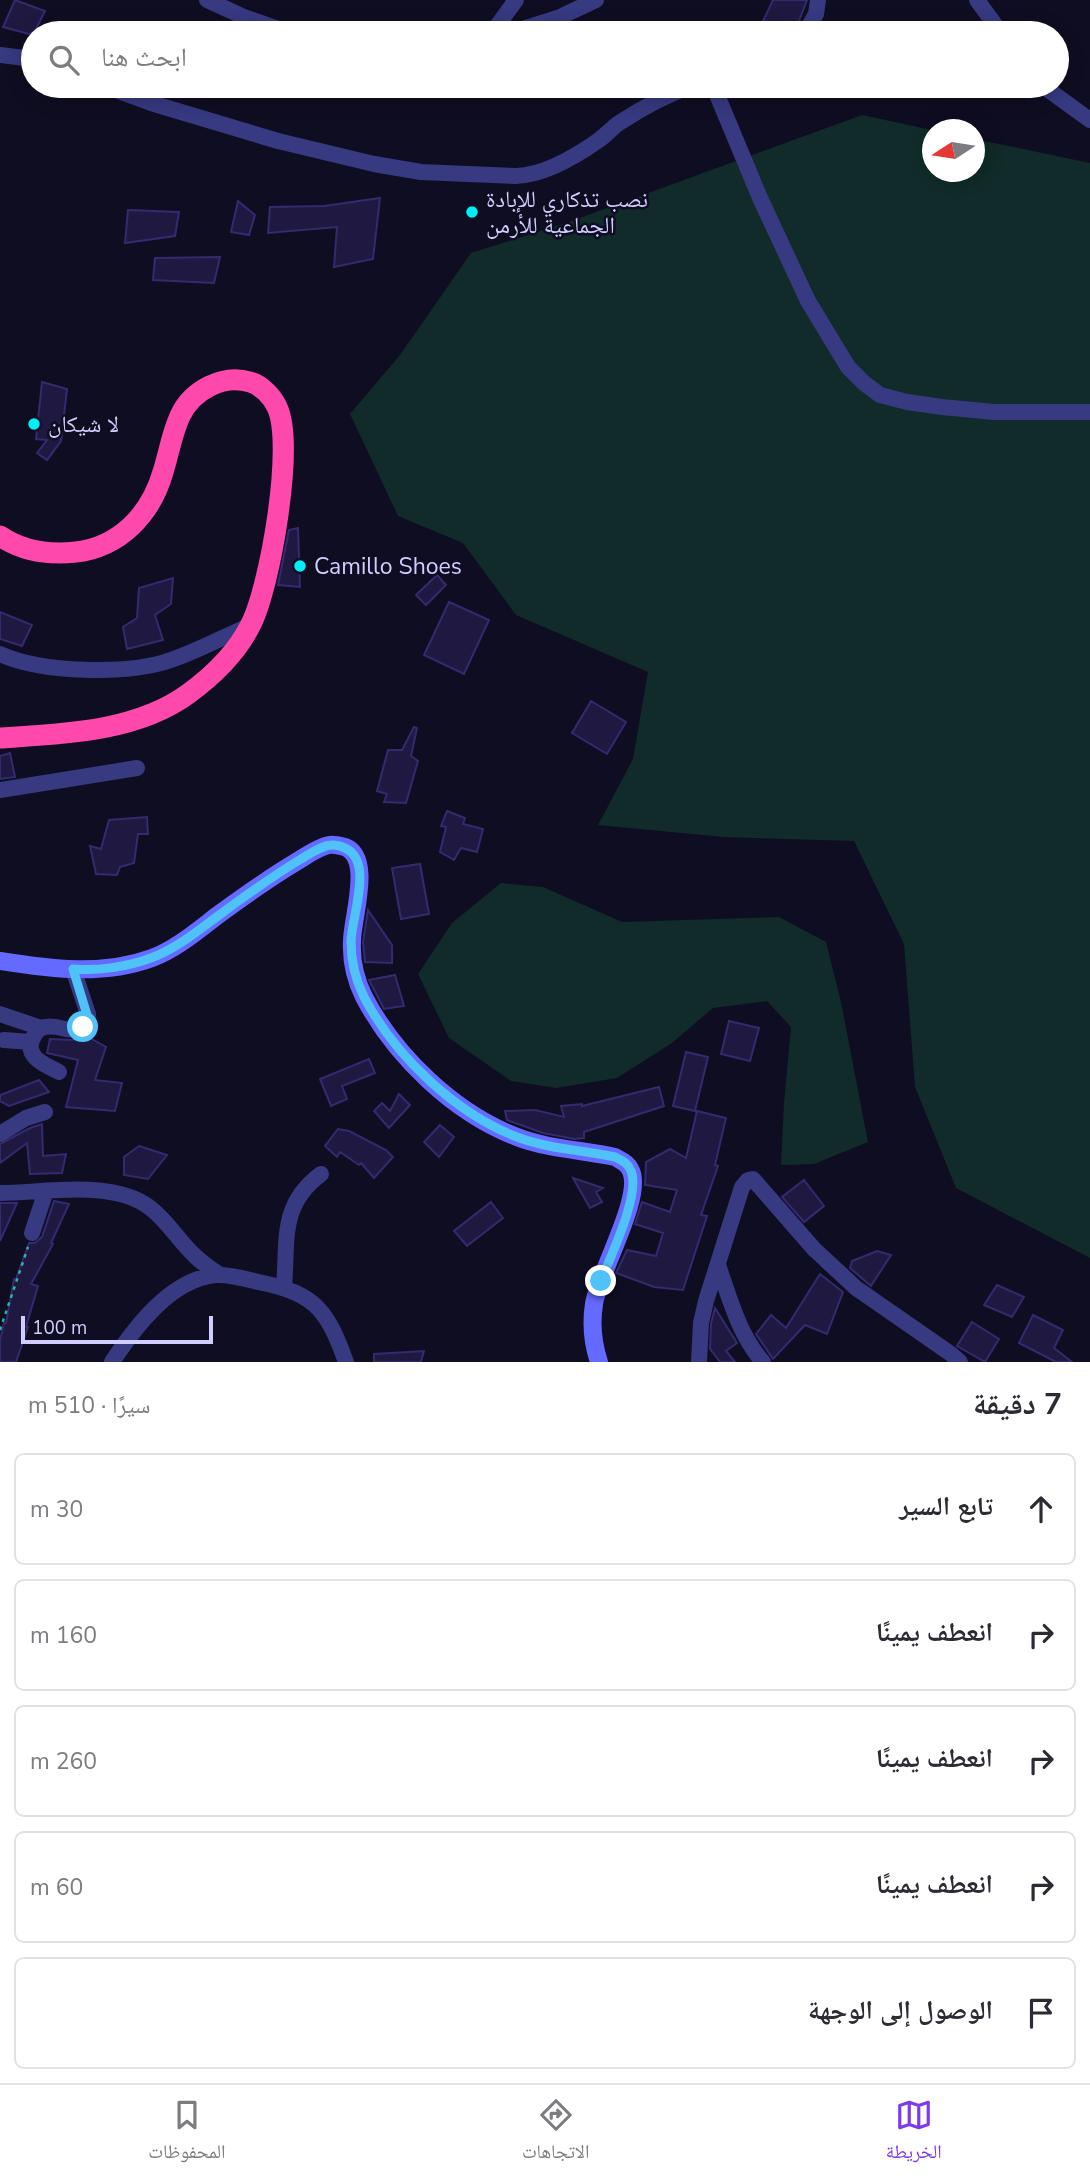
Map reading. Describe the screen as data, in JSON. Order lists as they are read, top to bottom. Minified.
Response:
{"places":["نصب تذكاري للإبادة الجماعية للأرمن","لا شيكان","Camillo Shoes"],"scale_bar":"100 m","north":"left","page":{"search":"ابحث هنا","scale":"100 m","heading":["7 دقيقة","سيرًا · 510 m"],"list":[["تابع السير","30 m"],["انعطف يمينًا","160 m"],["انعطف يمينًا","260 m"],["انعطف يمينًا","60 m"],"الوصول إلى الوجهة"],"nav":["الخريطة","الاتجاهات","المحفوظات"]}}
